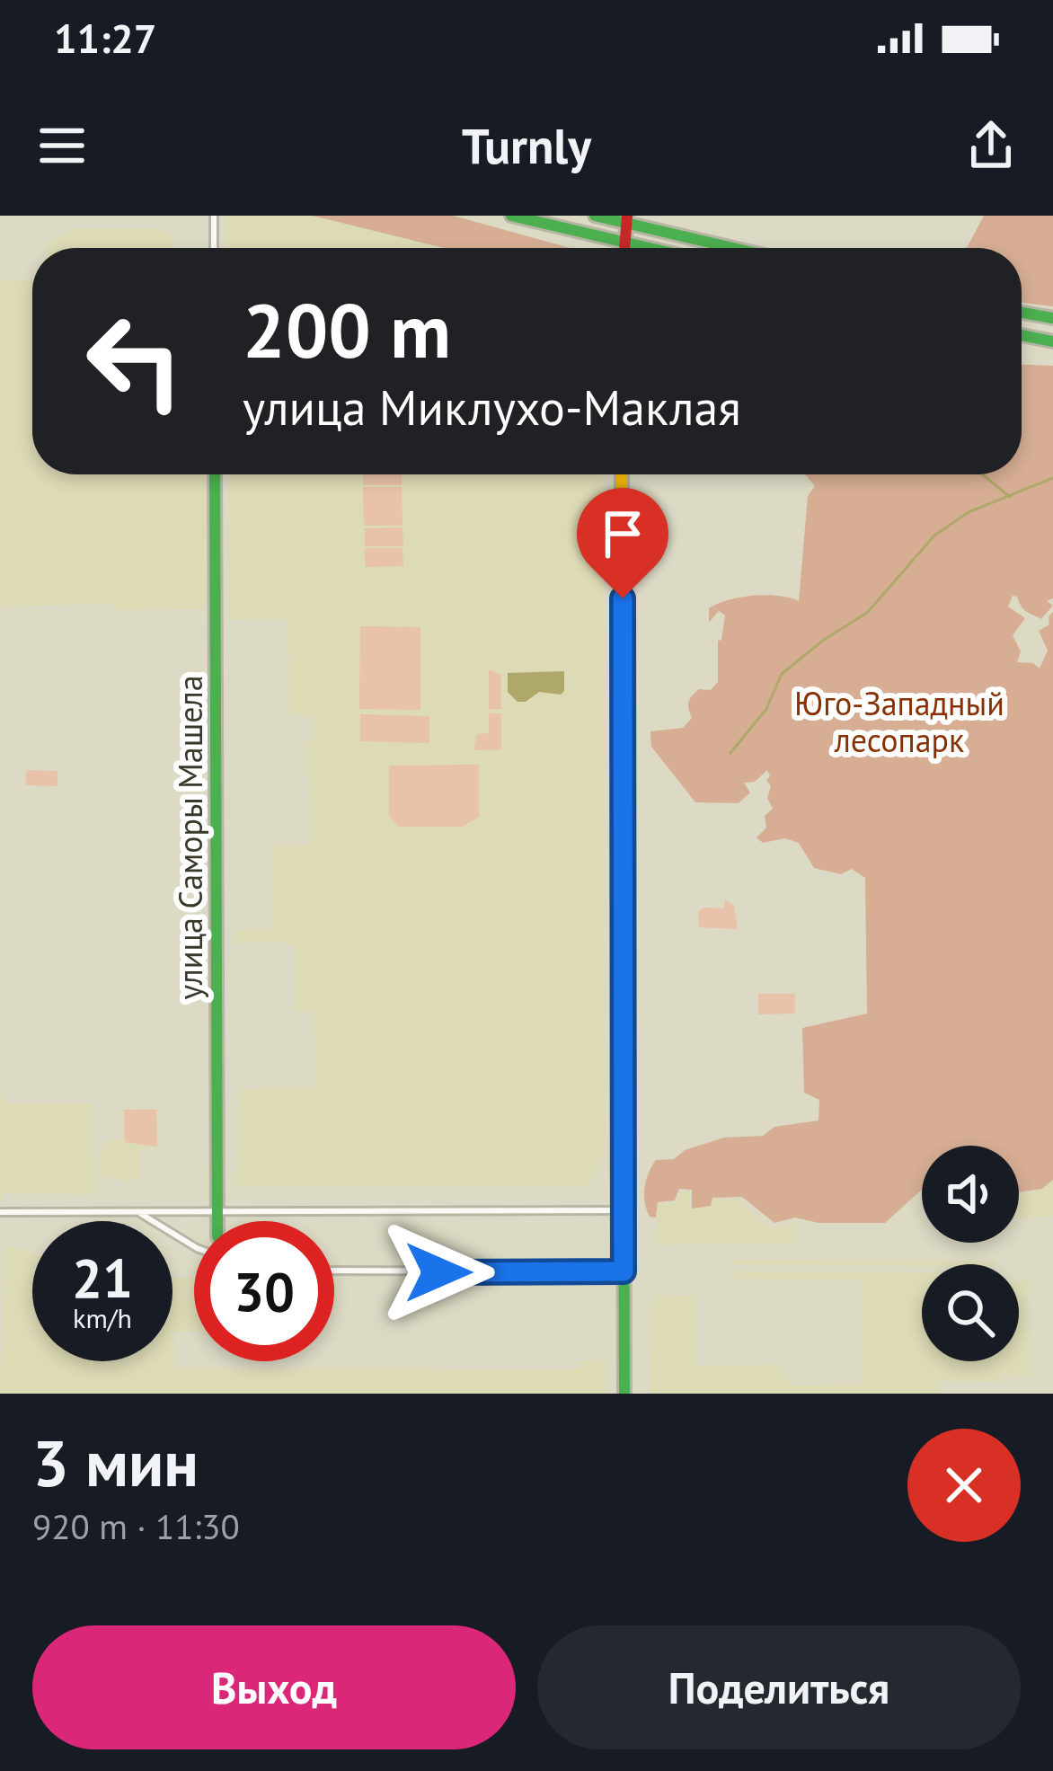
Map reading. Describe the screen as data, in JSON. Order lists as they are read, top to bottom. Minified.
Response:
{"streets":{"main road":["улица Саморы Машела"]},"parks":["Юго-Западный лесопарк"],"page":{"status":"11:27","header":"Turnly","turn":["200 m","улица Миклухо-Маклая"],"speed":"21 km/h","limit":"30","heading":["3 мин","920 m · 11:30"],"buttons":["Выход","Поделиться"]}}
